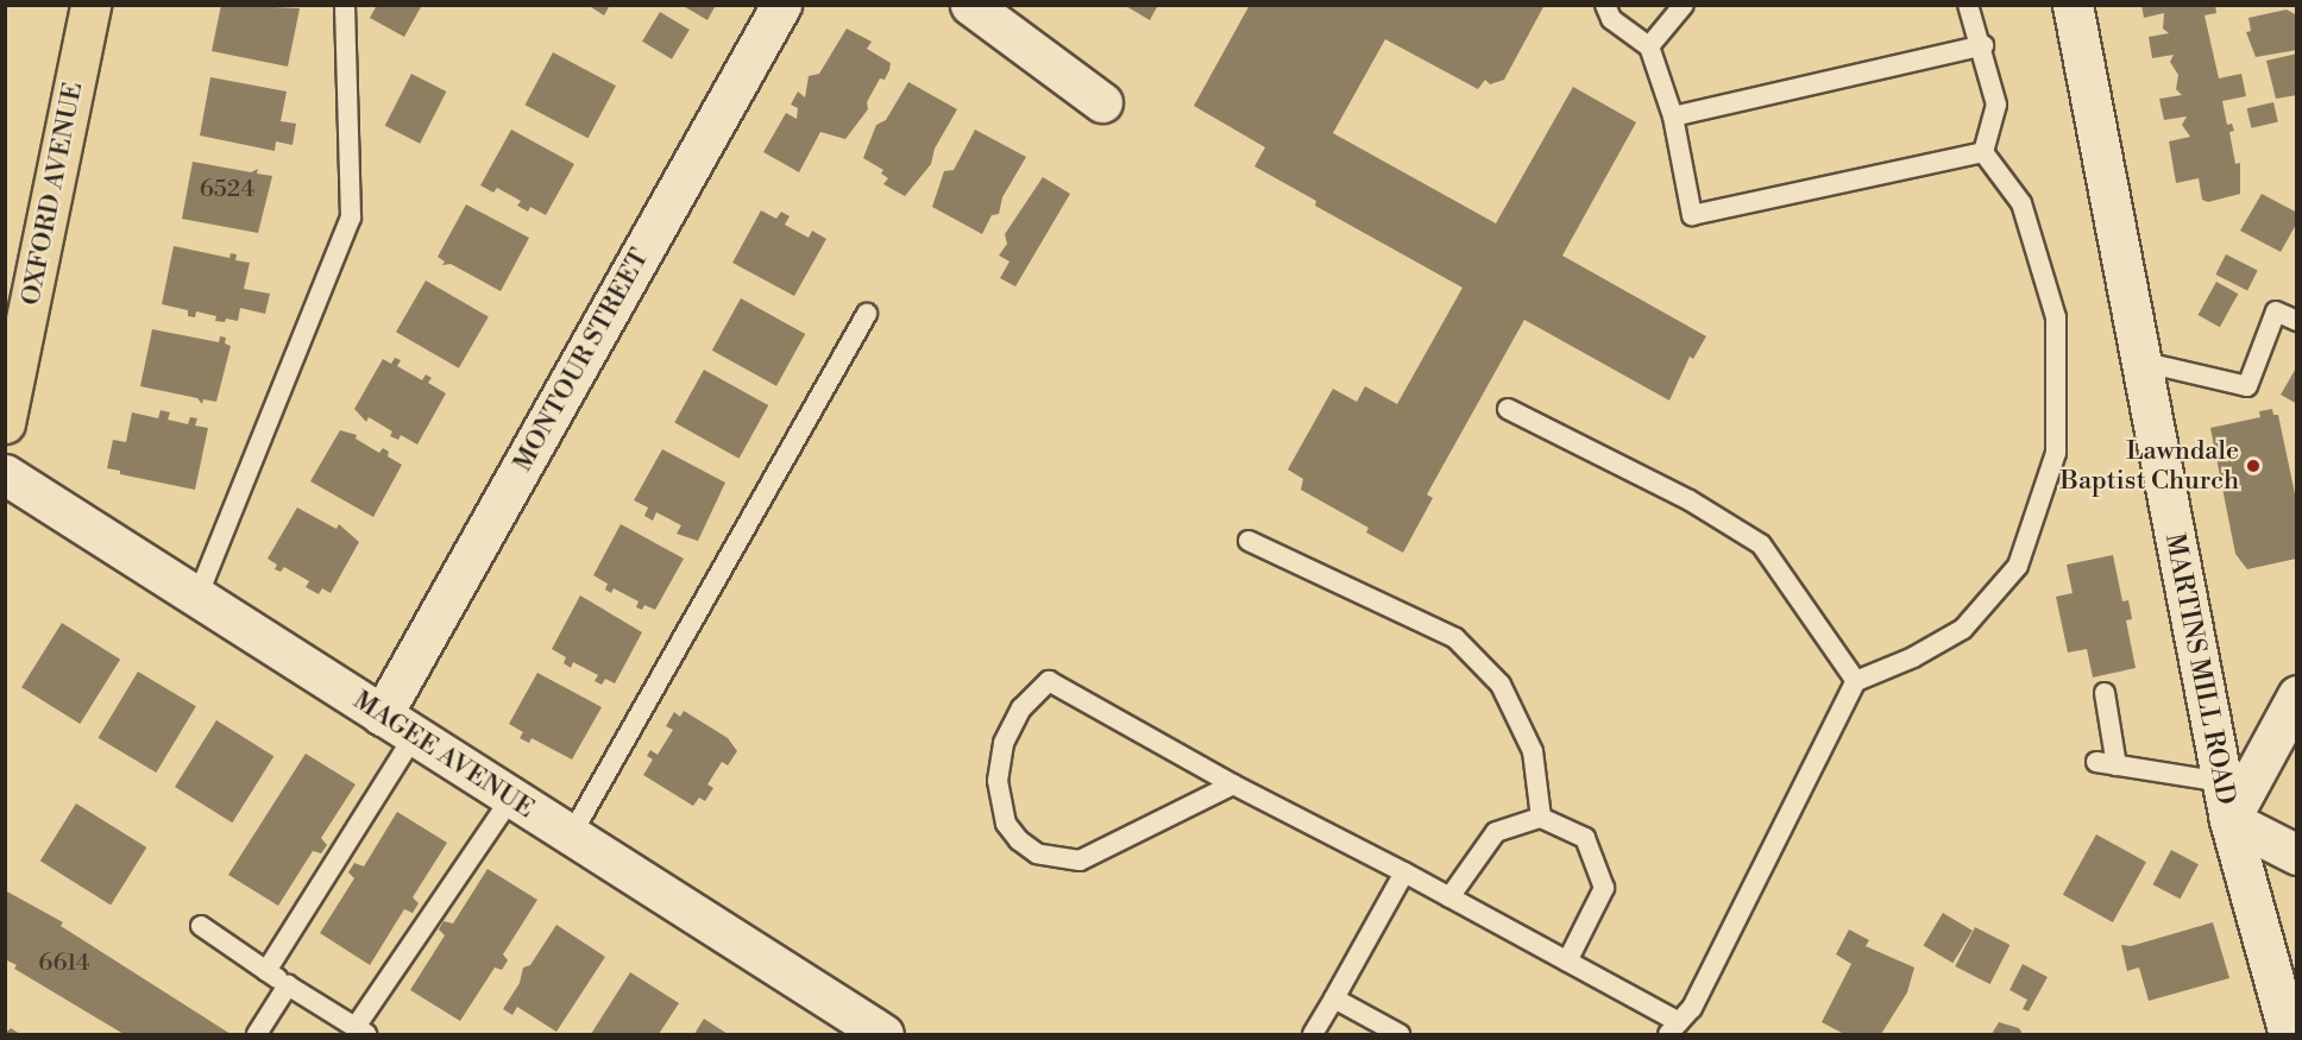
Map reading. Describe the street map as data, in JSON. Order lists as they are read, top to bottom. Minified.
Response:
{"streets":{"main road":["OXFORD AVENUE"],"street":["MONTOUR STREET","MARTINS MILL ROAD","MAGEE AVENUE"]},"crossings":[["MONTOUR STREET","MAGEE AVENUE"]],"places":["Lawndale Baptist Church"],"house_numbers":["6524","6614"]}
